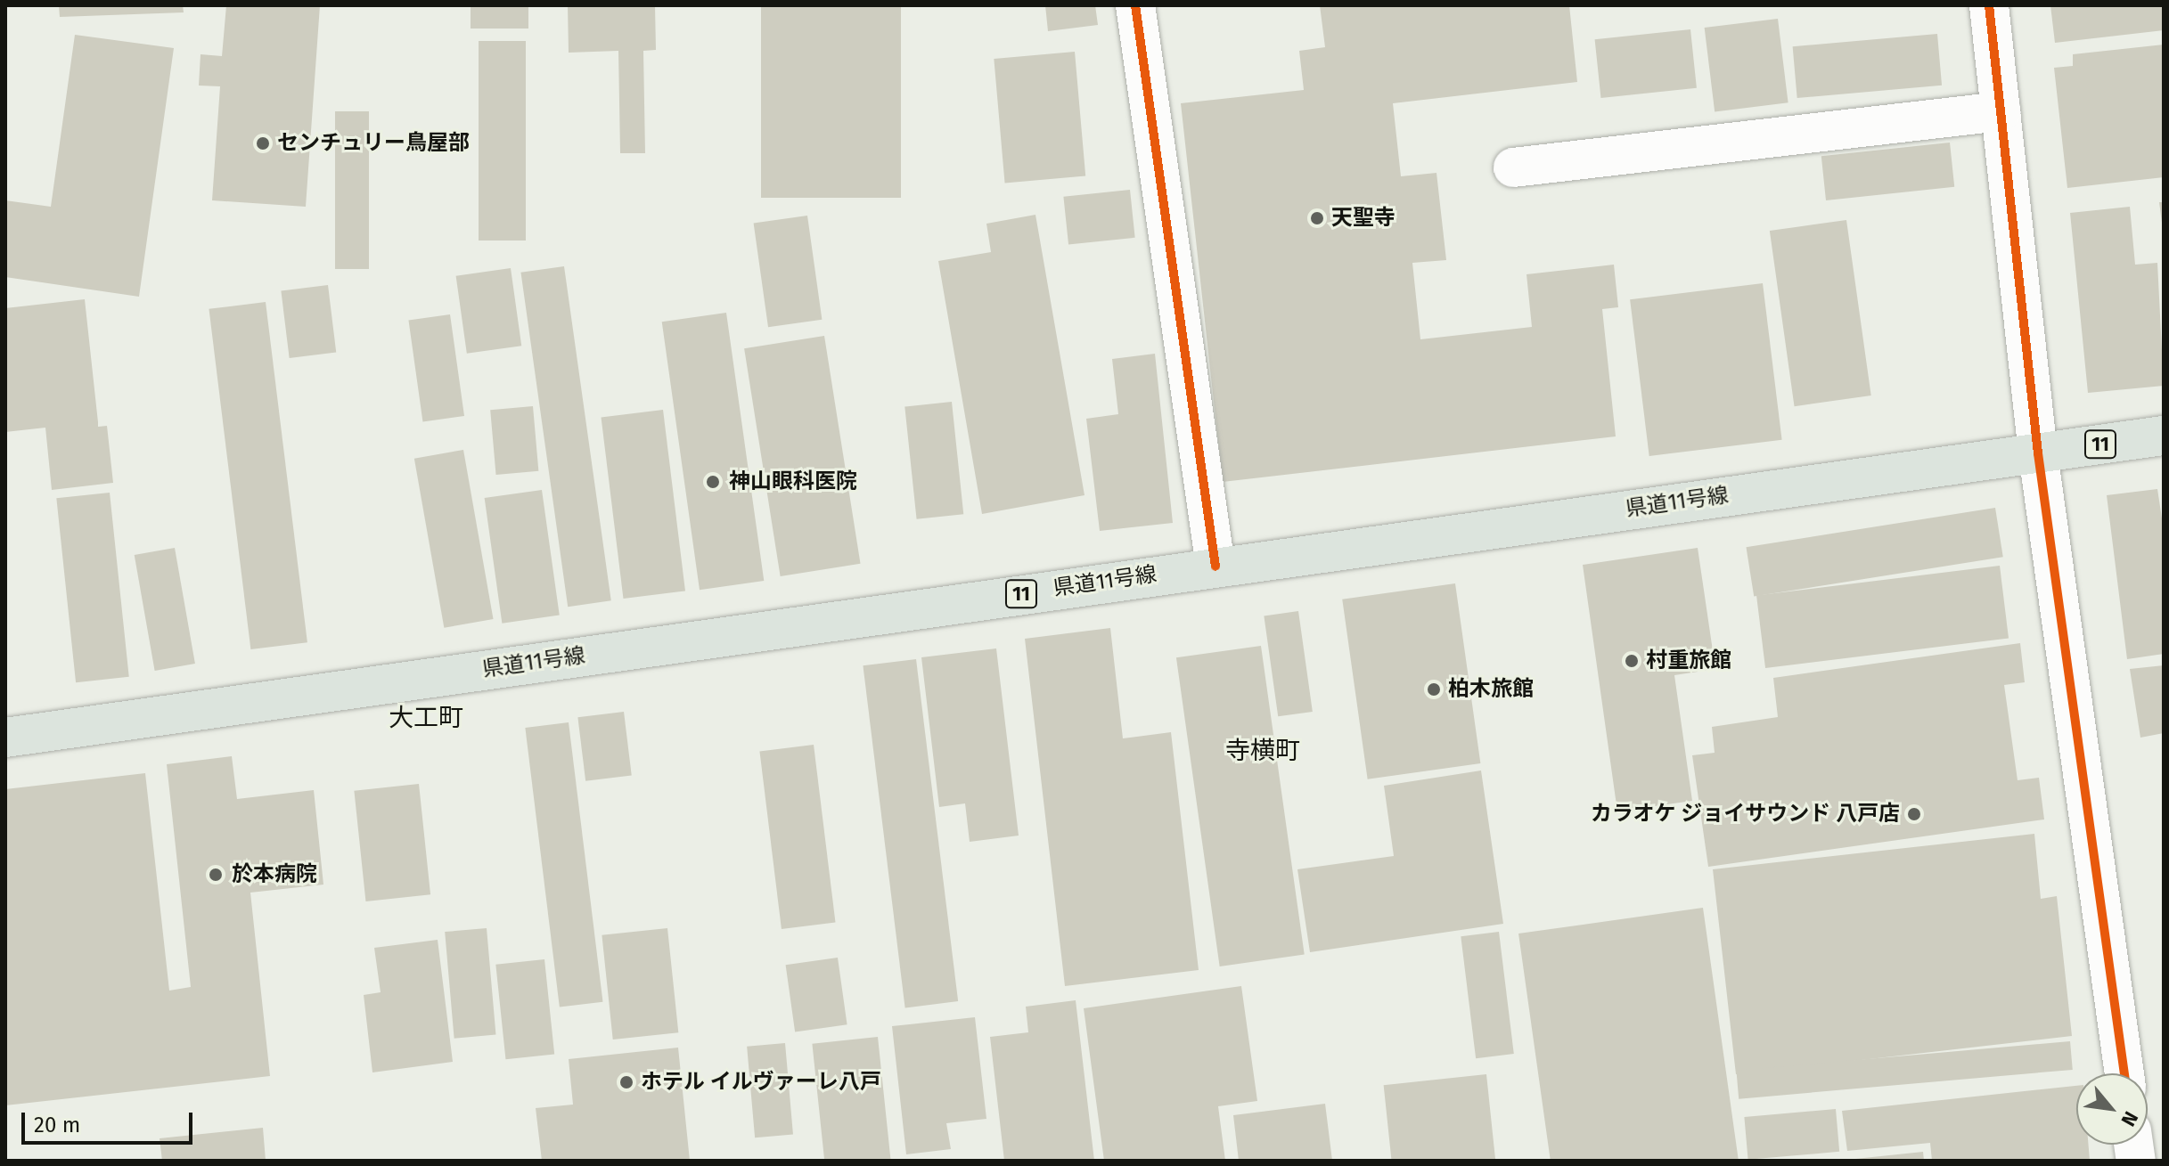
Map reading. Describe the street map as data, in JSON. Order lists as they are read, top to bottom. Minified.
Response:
{"streets":{"main road":["11","県道11号線"]},"districts":["大工町","寺横町"],"places":["センチュリー鳥屋部","天聖寺","神山眼科医院","村重旅館","柏木旅館","カラオケ ジョイサウンド 八戸店","於本病院","ホテル イルヴァーレ八戸"],"scale_bar":"20 m","north":"bottom right"}
